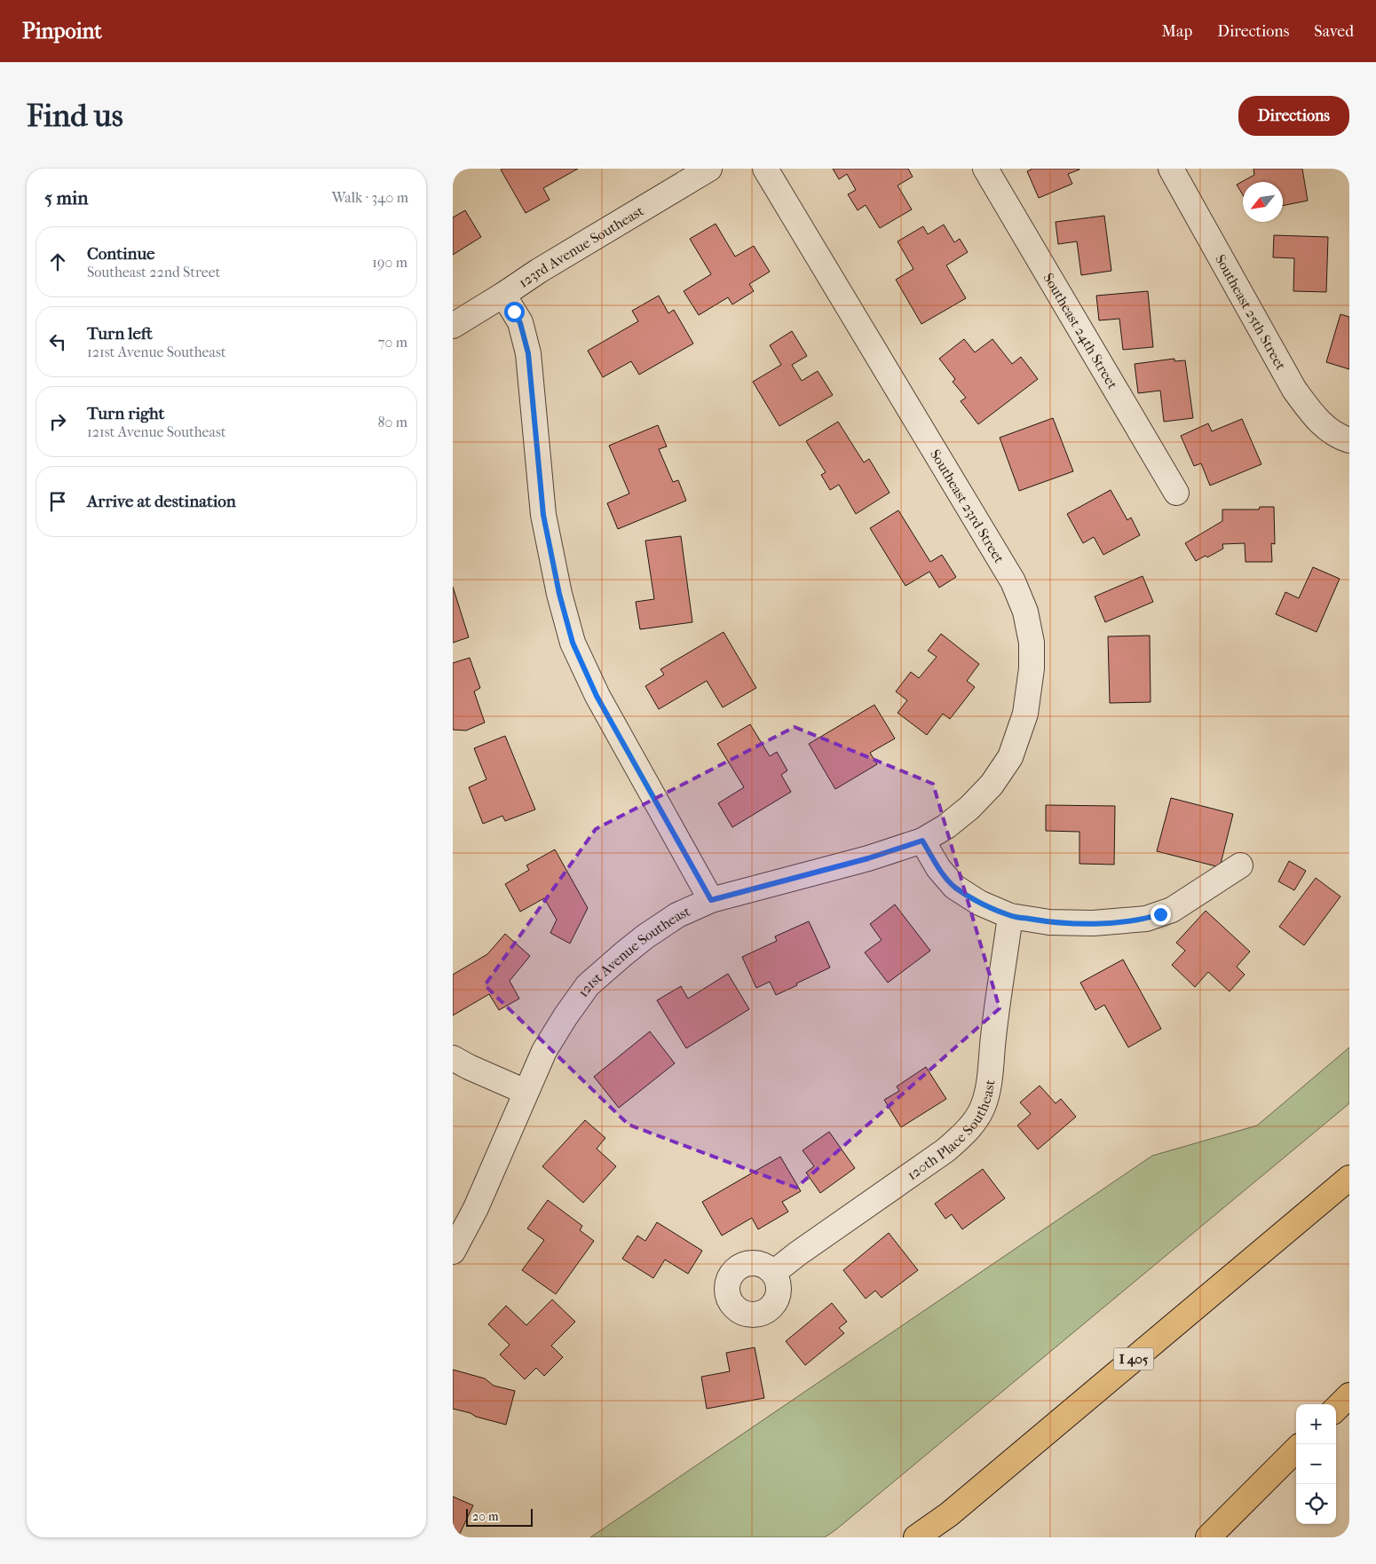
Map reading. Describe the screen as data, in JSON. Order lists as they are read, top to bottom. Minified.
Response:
{"streets":{"highway":["I 405"],"street":["123rd Avenue Southeast","Southeast 25th Street","Southeast 24th Street","Southeast 23rd Street","121st Avenue Southeast","120th Place Southeast"]},"crossings":[["Southeast 23rd Street","121st Avenue Southeast"]],"scale_bar":"20 m","north":"bottom left","page":{"header":"Pinpoint","nav":["Map","Directions","Saved"],"buttons":"Directions","title":"Find us","heading":["5 min","Walk · 340 m"],"list":[["Continue","Southeast 22nd Street","190 m"],["Turn left","121st Avenue Southeast","70 m"],["Turn right","121st Avenue Southeast","80 m"],"Arrive at destination"],"map_buttons":["+","−"],"scale":"20 m"}}
